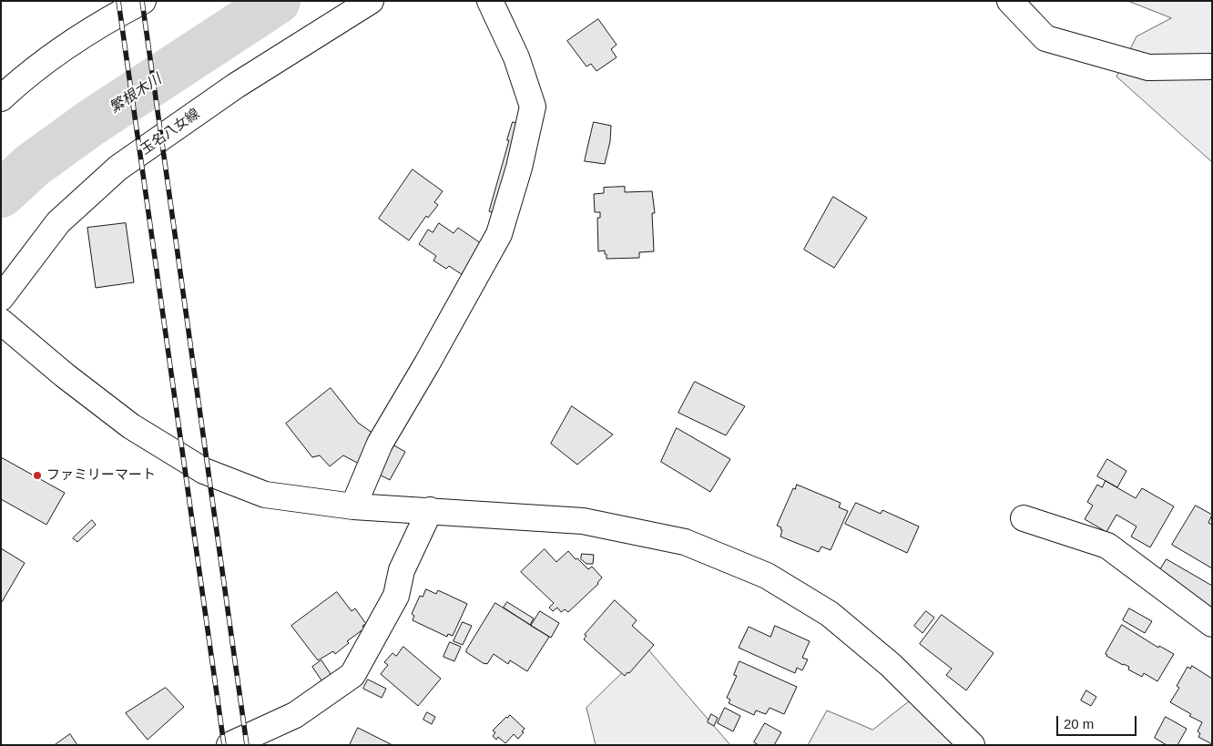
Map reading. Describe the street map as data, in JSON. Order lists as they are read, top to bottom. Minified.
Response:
{"streets":{"street":["玉名八女線"]},"water":["繁根木川"],"places":["ファミリーマート"],"scale_bar":"20 m"}
